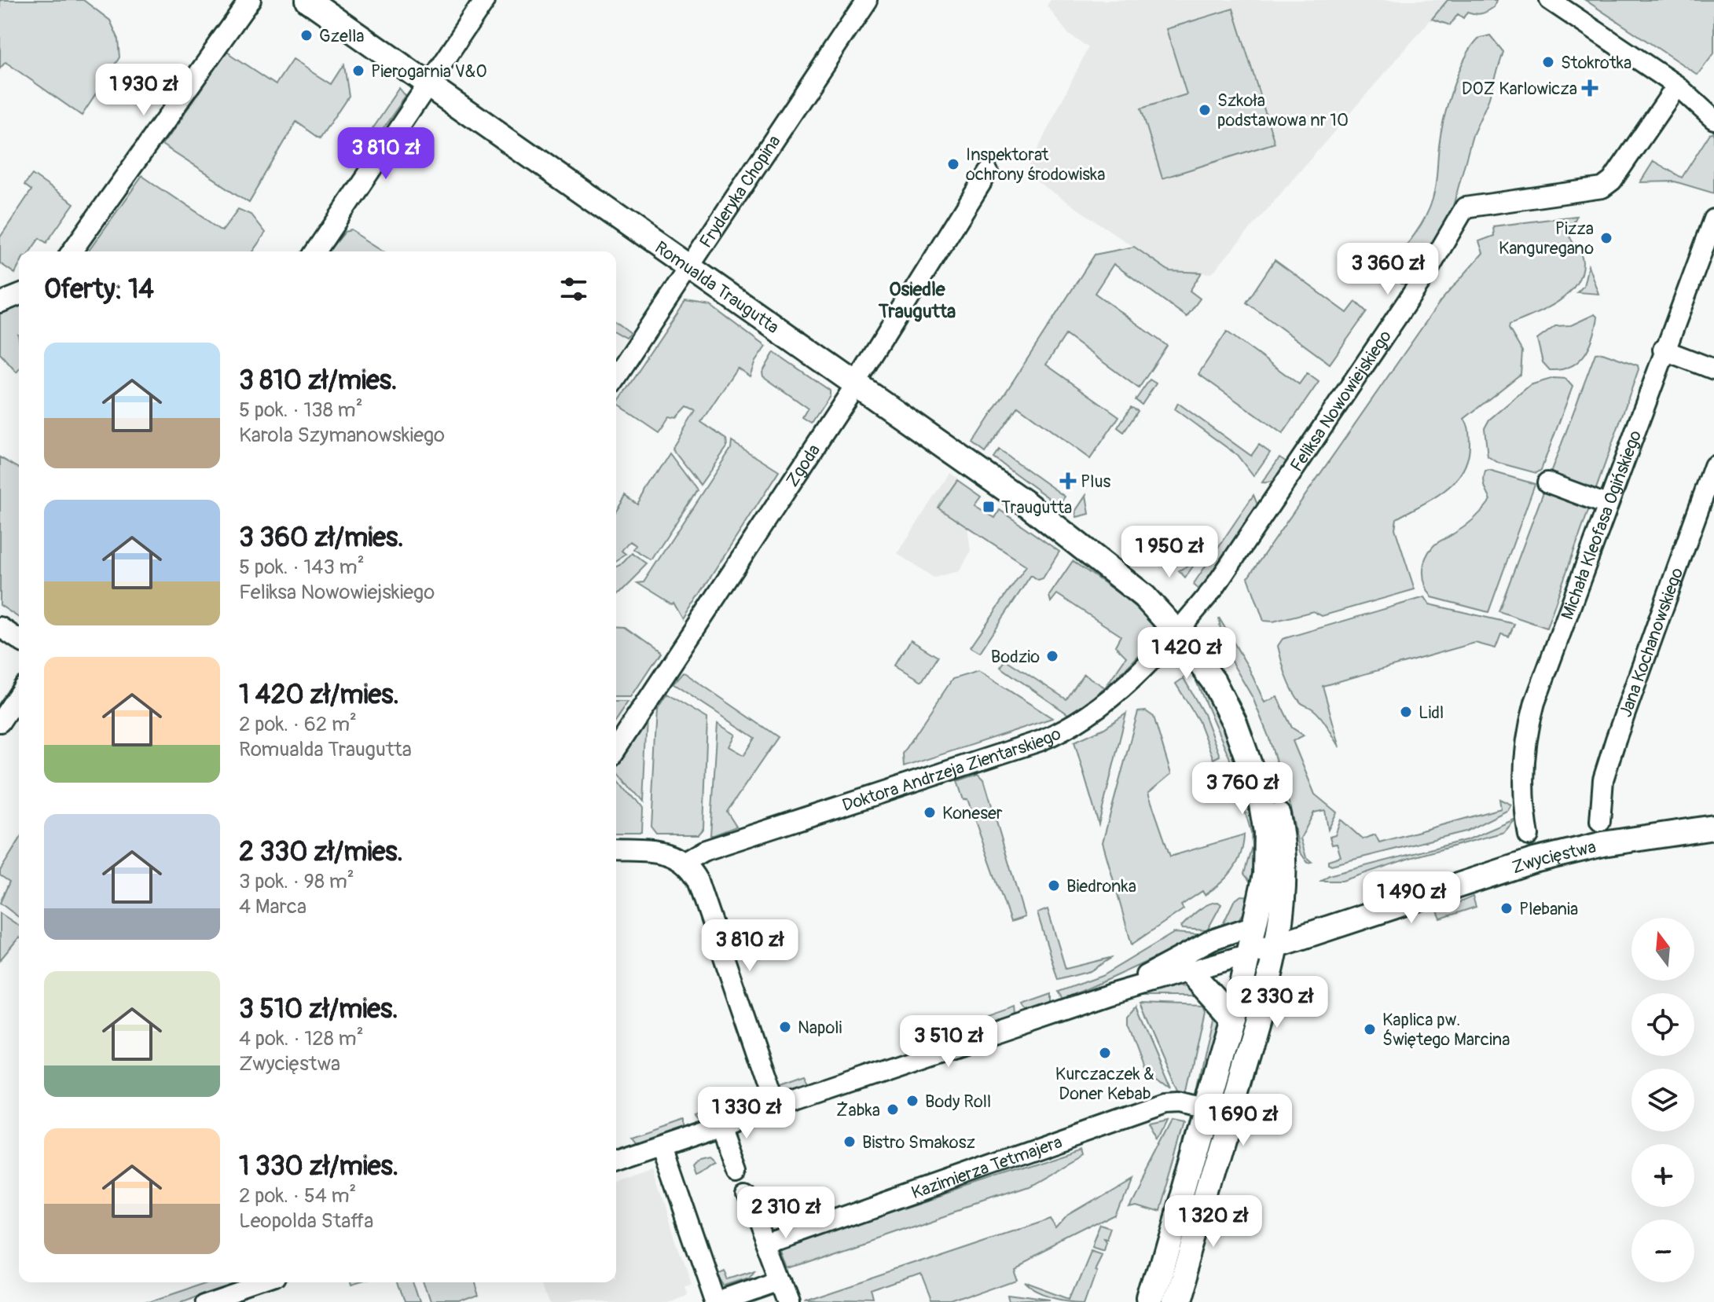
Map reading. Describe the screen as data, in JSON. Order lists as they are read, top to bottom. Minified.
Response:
{"streets":{"main road":["Romualda Traugutta","Zwycięstwa"],"street":["Fryderyka Chopina","Feliksa Nowowiejskiego","Zgoda","Michała Kleofasa Ogińskiego","Jana Kochanowskiego","Doktora Andrzeja Zientarskiego","Kazimierza Tetmajera"]},"crossings":[["Fryderyka Chopina","Romualda Traugutta"],["Romualda Traugutta","Feliksa Nowowiejskiego"],["Romualda Traugutta","Zgoda"],["Romualda Traugutta","Doktora Andrzeja Zientarskiego"],["Romualda Traugutta","Zwycięstwa"],["Romualda Traugutta","Kazimierza Tetmajera"],["Feliksa Nowowiejskiego","Doktora Andrzeja Zientarskiego"]],"districts":["Osiedle Traugutta"],"places":{"other":["Gzella","Stokrotka","Pierogarnia V&O","Szkoła podstawowa nr 10","Inspektorat ochrony środowiska","Pizza Kanguregano","Bodzio","Lidl","Koneser","Biedronka","Plebania","Napoli","Kaplica pw. Świętego Marcina","Kurczaczek & Doner Kebab","Body Roll","Żabka","Bistro Smakosz"],"health":["DOZ Karlowicza","Plus"],"transit":["Traugutta"]},"north":"top","page":{"price":["1 930 zł","3 810 zł","3 360 zł","1 950 zł","1 420 zł","3 760 zł","1 490 zł","3 810 zł","2 330 zł","3 510 zł","1 330 zł","1 690 zł","2 310 zł","1 320 zł"],"heading":"Oferty: 14","list":[{"name":"3 810 zł/mies.","note":"5 pok. · 138 m² · Karola Szymanowskiego"},{"name":"3 360 zł/mies.","note":"5 pok. · 143 m² · Feliksa Nowowiejskiego"},{"name":"1 420 zł/mies.","note":"2 pok. · 62 m² · Romualda Traugutta"},{"name":"2 330 zł/mies.","note":"3 pok. · 98 m² · 4 Marca"},{"name":"3 510 zł/mies.","note":"4 pok. · 128 m² · Zwycięstwa"},{"name":"1 330 zł/mies.","note":"2 pok. · 54 m² · Leopolda Staffa"}],"map_buttons":["+","−"]}}
